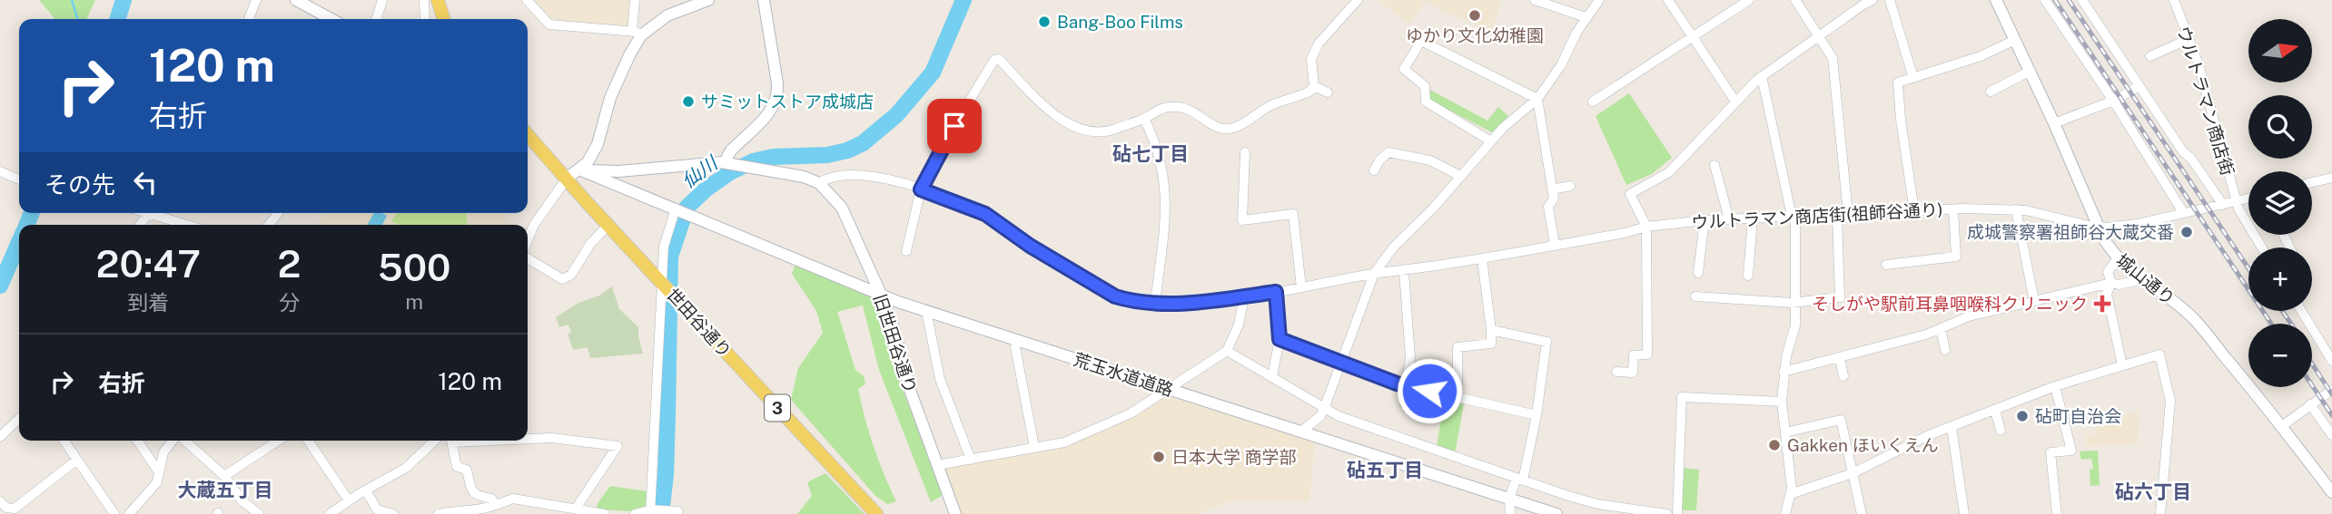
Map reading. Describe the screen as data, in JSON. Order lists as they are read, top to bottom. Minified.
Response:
{"streets":{"main road":["世田谷通り","3"],"street":["ウルトラマン商店街","ウルトラマン商店街(祖師谷通り)","城山通り","旧世田谷通り","荒玉水道道路"]},"crossings":[["ウルトラマン商店街","ウルトラマン商店街(祖師谷通り)"],["ウルトラマン商店街(祖師谷通り)","城山通り"],["ウルトラマン商店街(祖師谷通り)","旧世田谷通り"],["旧世田谷通り","荒玉水道道路"]],"districts":["砧七丁目","砧五丁目","大蔵五丁目","砧六丁目"],"water":["仙川"],"places":{"other":["ゆかり文化幼稚園","Bang-Boo Films","サミットストア成城店","成城警察署祖師谷大蔵交番","砧町自治会","Gakken ほいくえん","日本大学 商学部"],"health":["そしがや駅前耳鼻咽喉科クリニック"]},"north":"right","page":{"map_buttons":["+","−"],"turn":["120 m","右折"],"then":"その先","eta":["20:47","到着","2","分","500","m"],"list":[{"name":"右折","value":"120 m"}]}}
